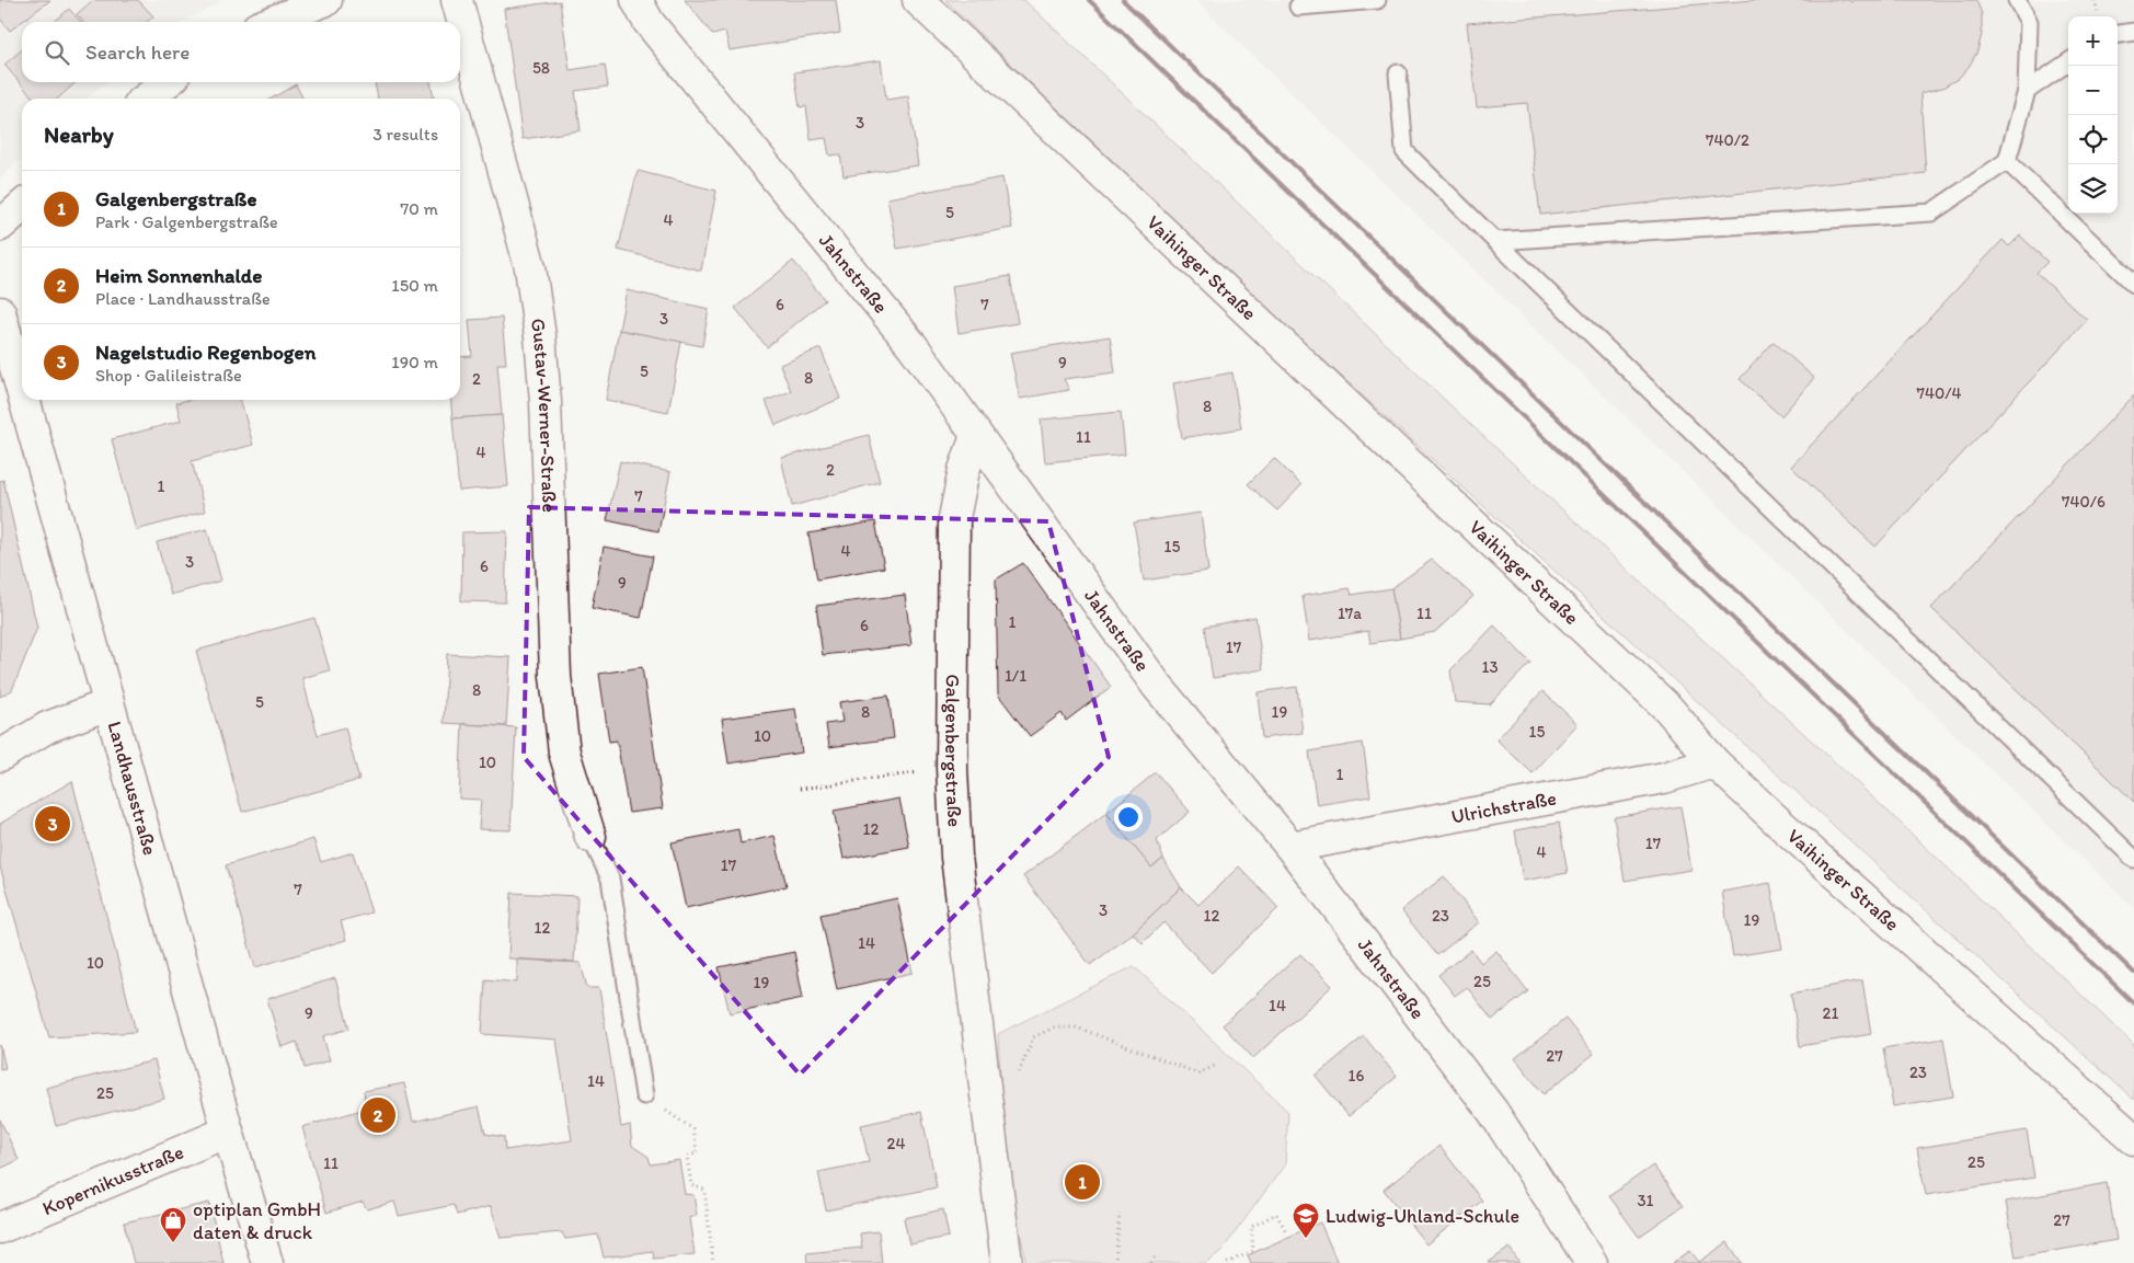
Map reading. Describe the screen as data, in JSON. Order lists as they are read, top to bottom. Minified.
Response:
{"streets":{"street":["Vaihinger Straße","Jahnstraße","Gustav-Werner-Straße","Galgenbergstraße","Landhausstraße","Ulrichstraße","Kopernikusstraße"]},"crossings":[["Vaihinger Straße","Ulrichstraße"],["Jahnstraße","Galgenbergstraße"],["Jahnstraße","Ulrichstraße"],["Landhausstraße","Kopernikusstraße"]],"places":{"school or university":["Ludwig-Uhland-Schule"],"shop":["optiplan GmbH daten & druck"]},"house_numbers":["58","3","740/2","5","4","6","7","3","9","5","8","2","740/4","8","11","4","2","1","7","740/6","15","4","3","6","9","17a","11","1","6","17","13","1/1","8","5","8","19","15","10","10","1","12","17","4","17","7","3","12","23","19","12","14","10","25","19","14","9","21","27","23","16","14","25","24","25","11","31","27"],"page":{"map_buttons":["+","−"],"search":"Search here","heading":["Nearby","3 results"],"list":[{"mark":"1","name":"Galgenbergstraße","note":"Park · Galgenbergstraße","value":"70 m"},{"mark":"2","name":"Heim Sonnenhalde","note":"Place · Landhausstraße","value":"150 m"},{"mark":"3","name":"Nagelstudio Regenbogen","note":"Shop · Galileistraße","value":"190 m"}],"pins":["3","2","1"]}}
